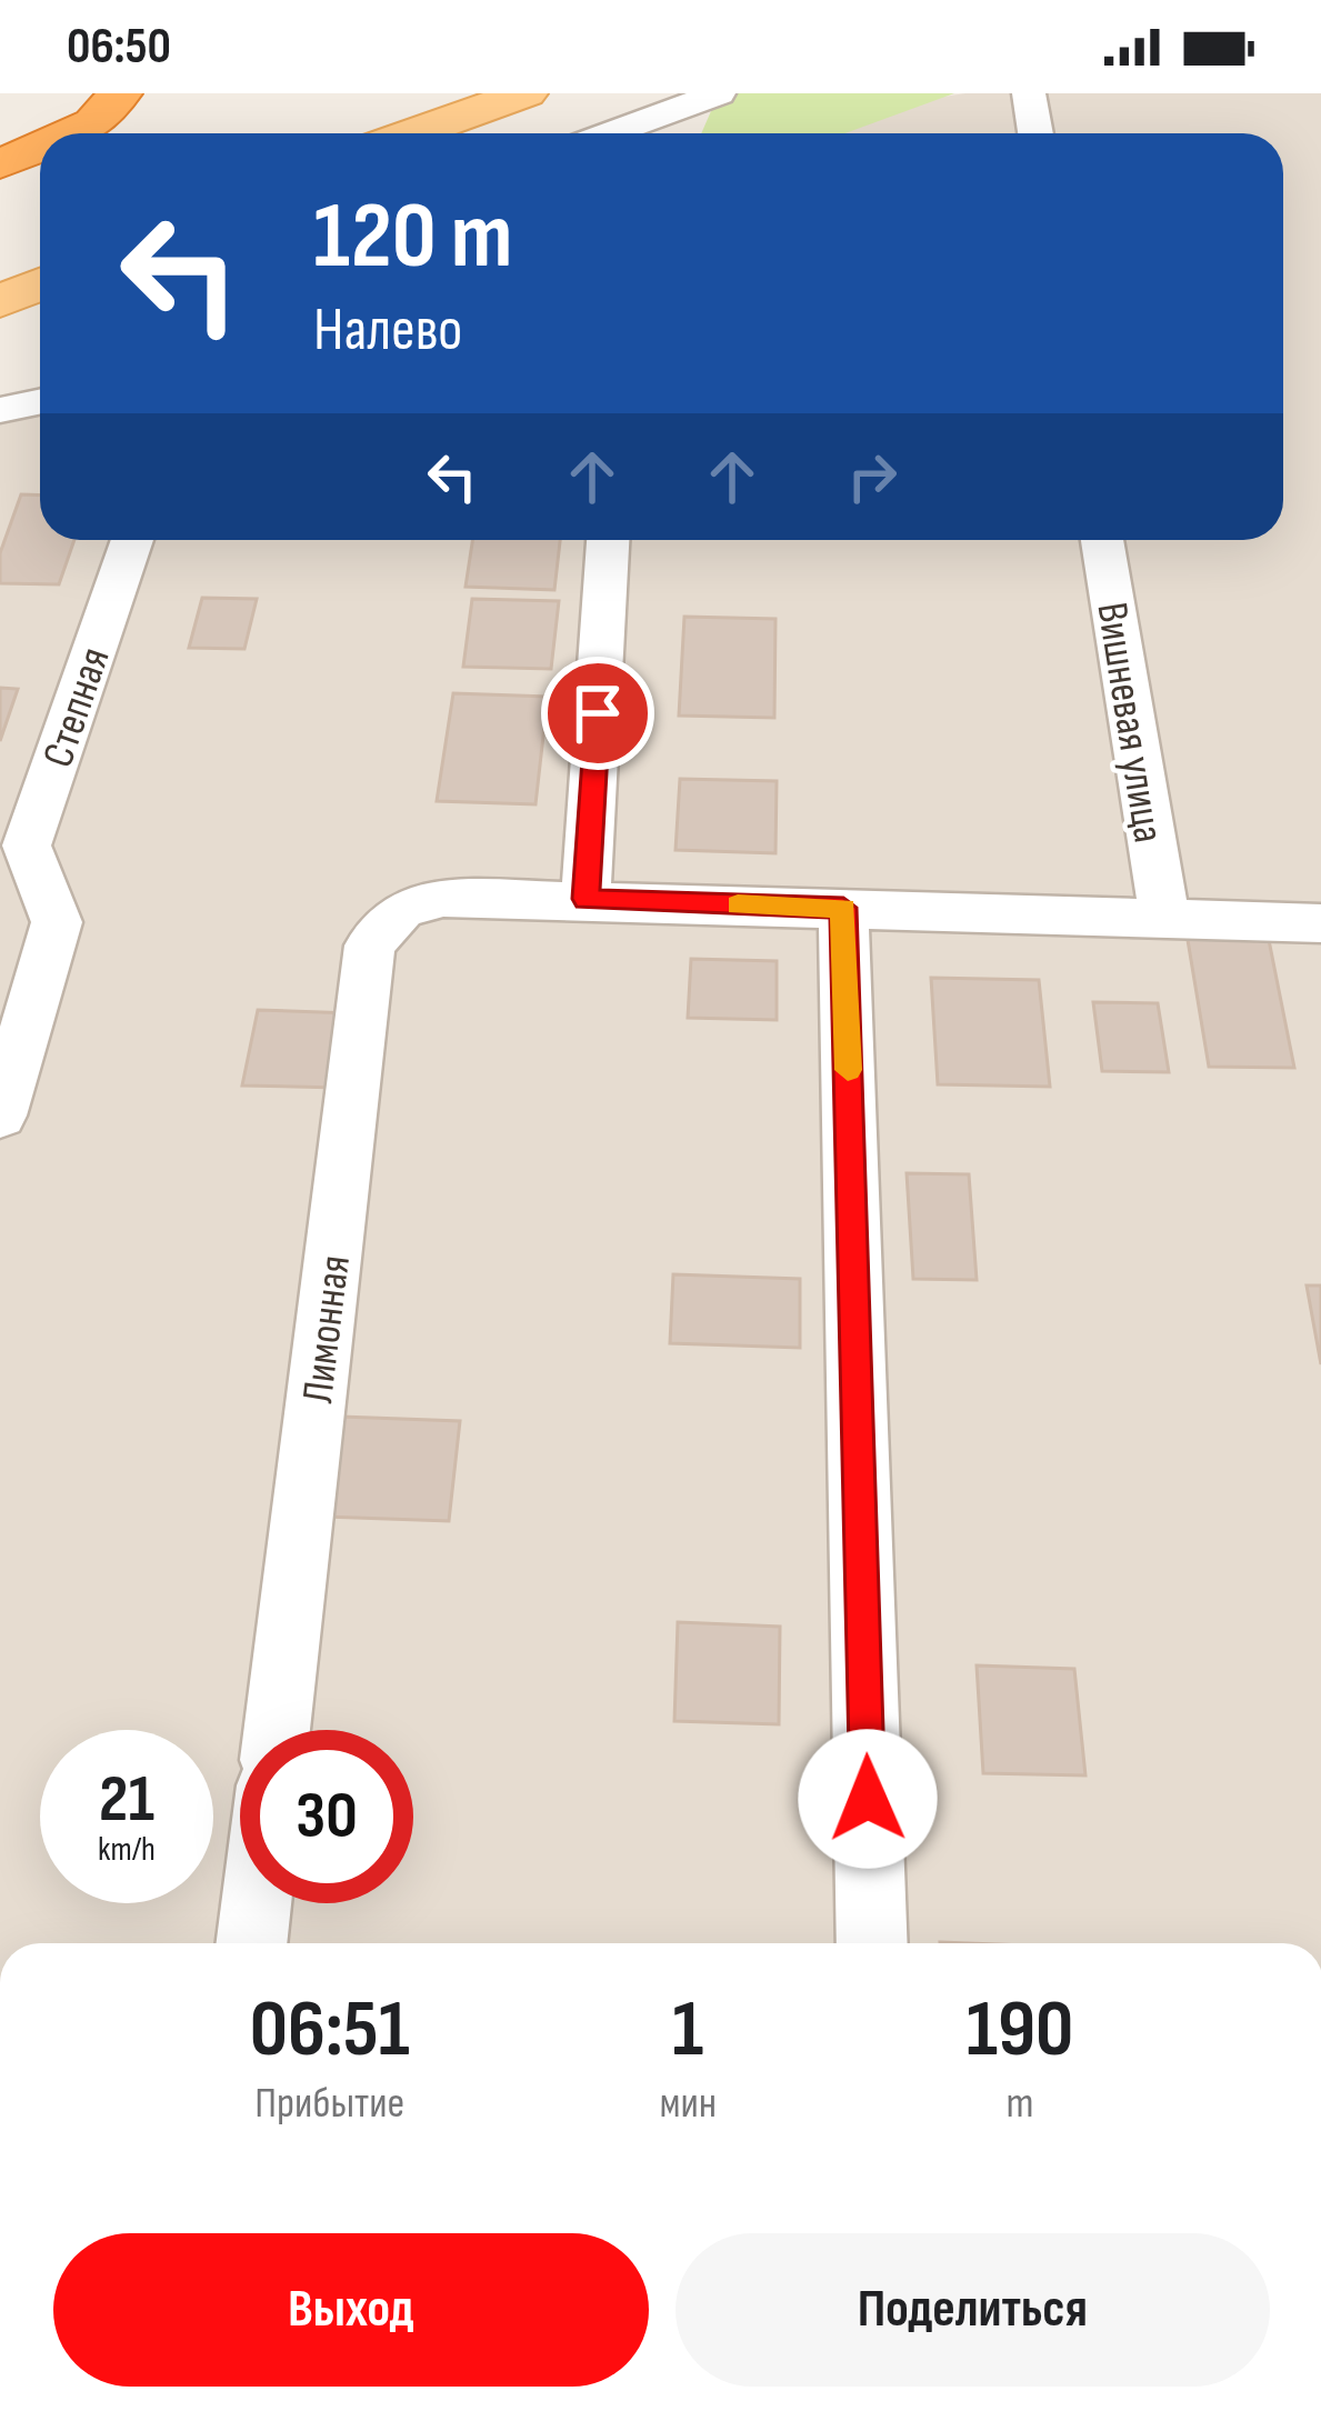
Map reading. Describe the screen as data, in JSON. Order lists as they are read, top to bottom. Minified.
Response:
{"streets":{"street":["Степная","Вишневая улица","Лимонная"]},"page":{"status":"06:50","turn":["120 m","Налево"],"speed":"21 km/h","limit":"30","eta":["06:51","Прибытие","1","мин","190","m"],"buttons":["Выход","Поделиться"]}}
